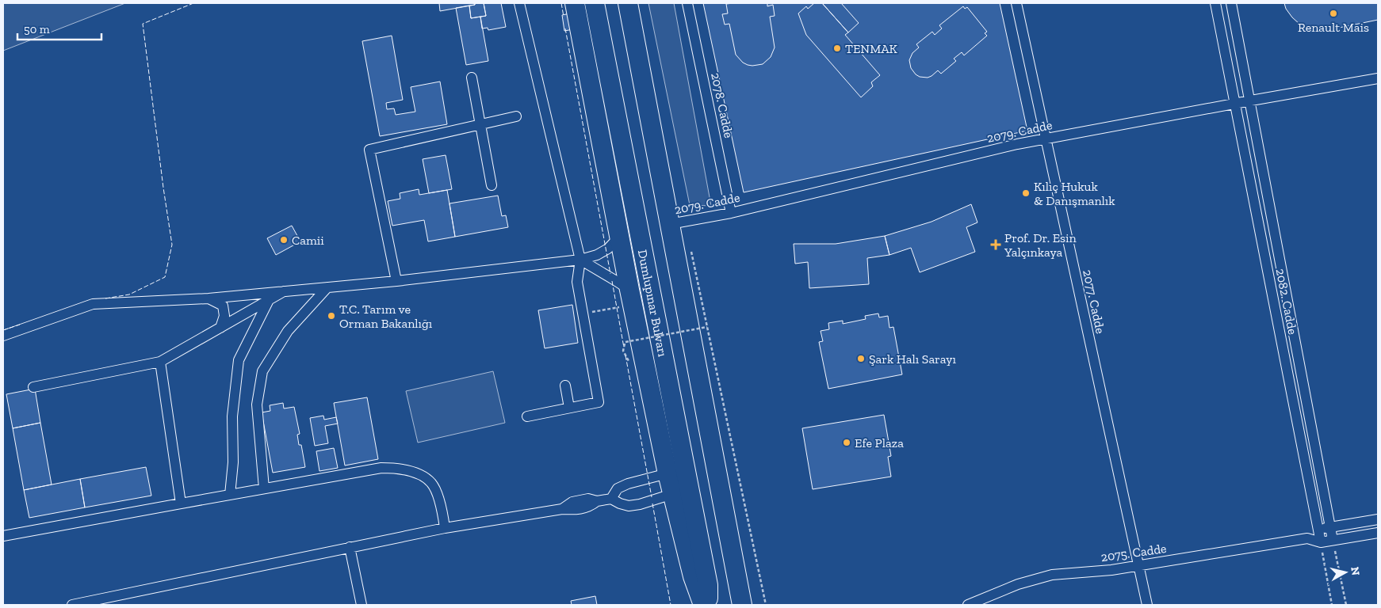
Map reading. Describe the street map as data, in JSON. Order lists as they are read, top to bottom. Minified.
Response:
{"streets":{"highway":["Dumlupınar Bulvarı"],"street":["2078. Cadde","2079. Cadde","2077. Cadde","2082. Cadde","2075. Cadde"]},"crossings":[["2078. Cadde","2079. Cadde"],["2079. Cadde","2077. Cadde"],["2079. Cadde","2082. Cadde"],["2077. Cadde","2075. Cadde"],["2082. Cadde","2075. Cadde"]],"places":{"other":["Renault Mais","TENMAK","Kılıç Hukuk & Danışmanlık","Camii","T.C. Tarım ve Orman Bakanlığı","Şark Halı Sarayı","Efe Plaza"],"health":["Prof. Dr. Esin Yalçınkaya"]},"scale_bar":"50 m","north":"right"}
